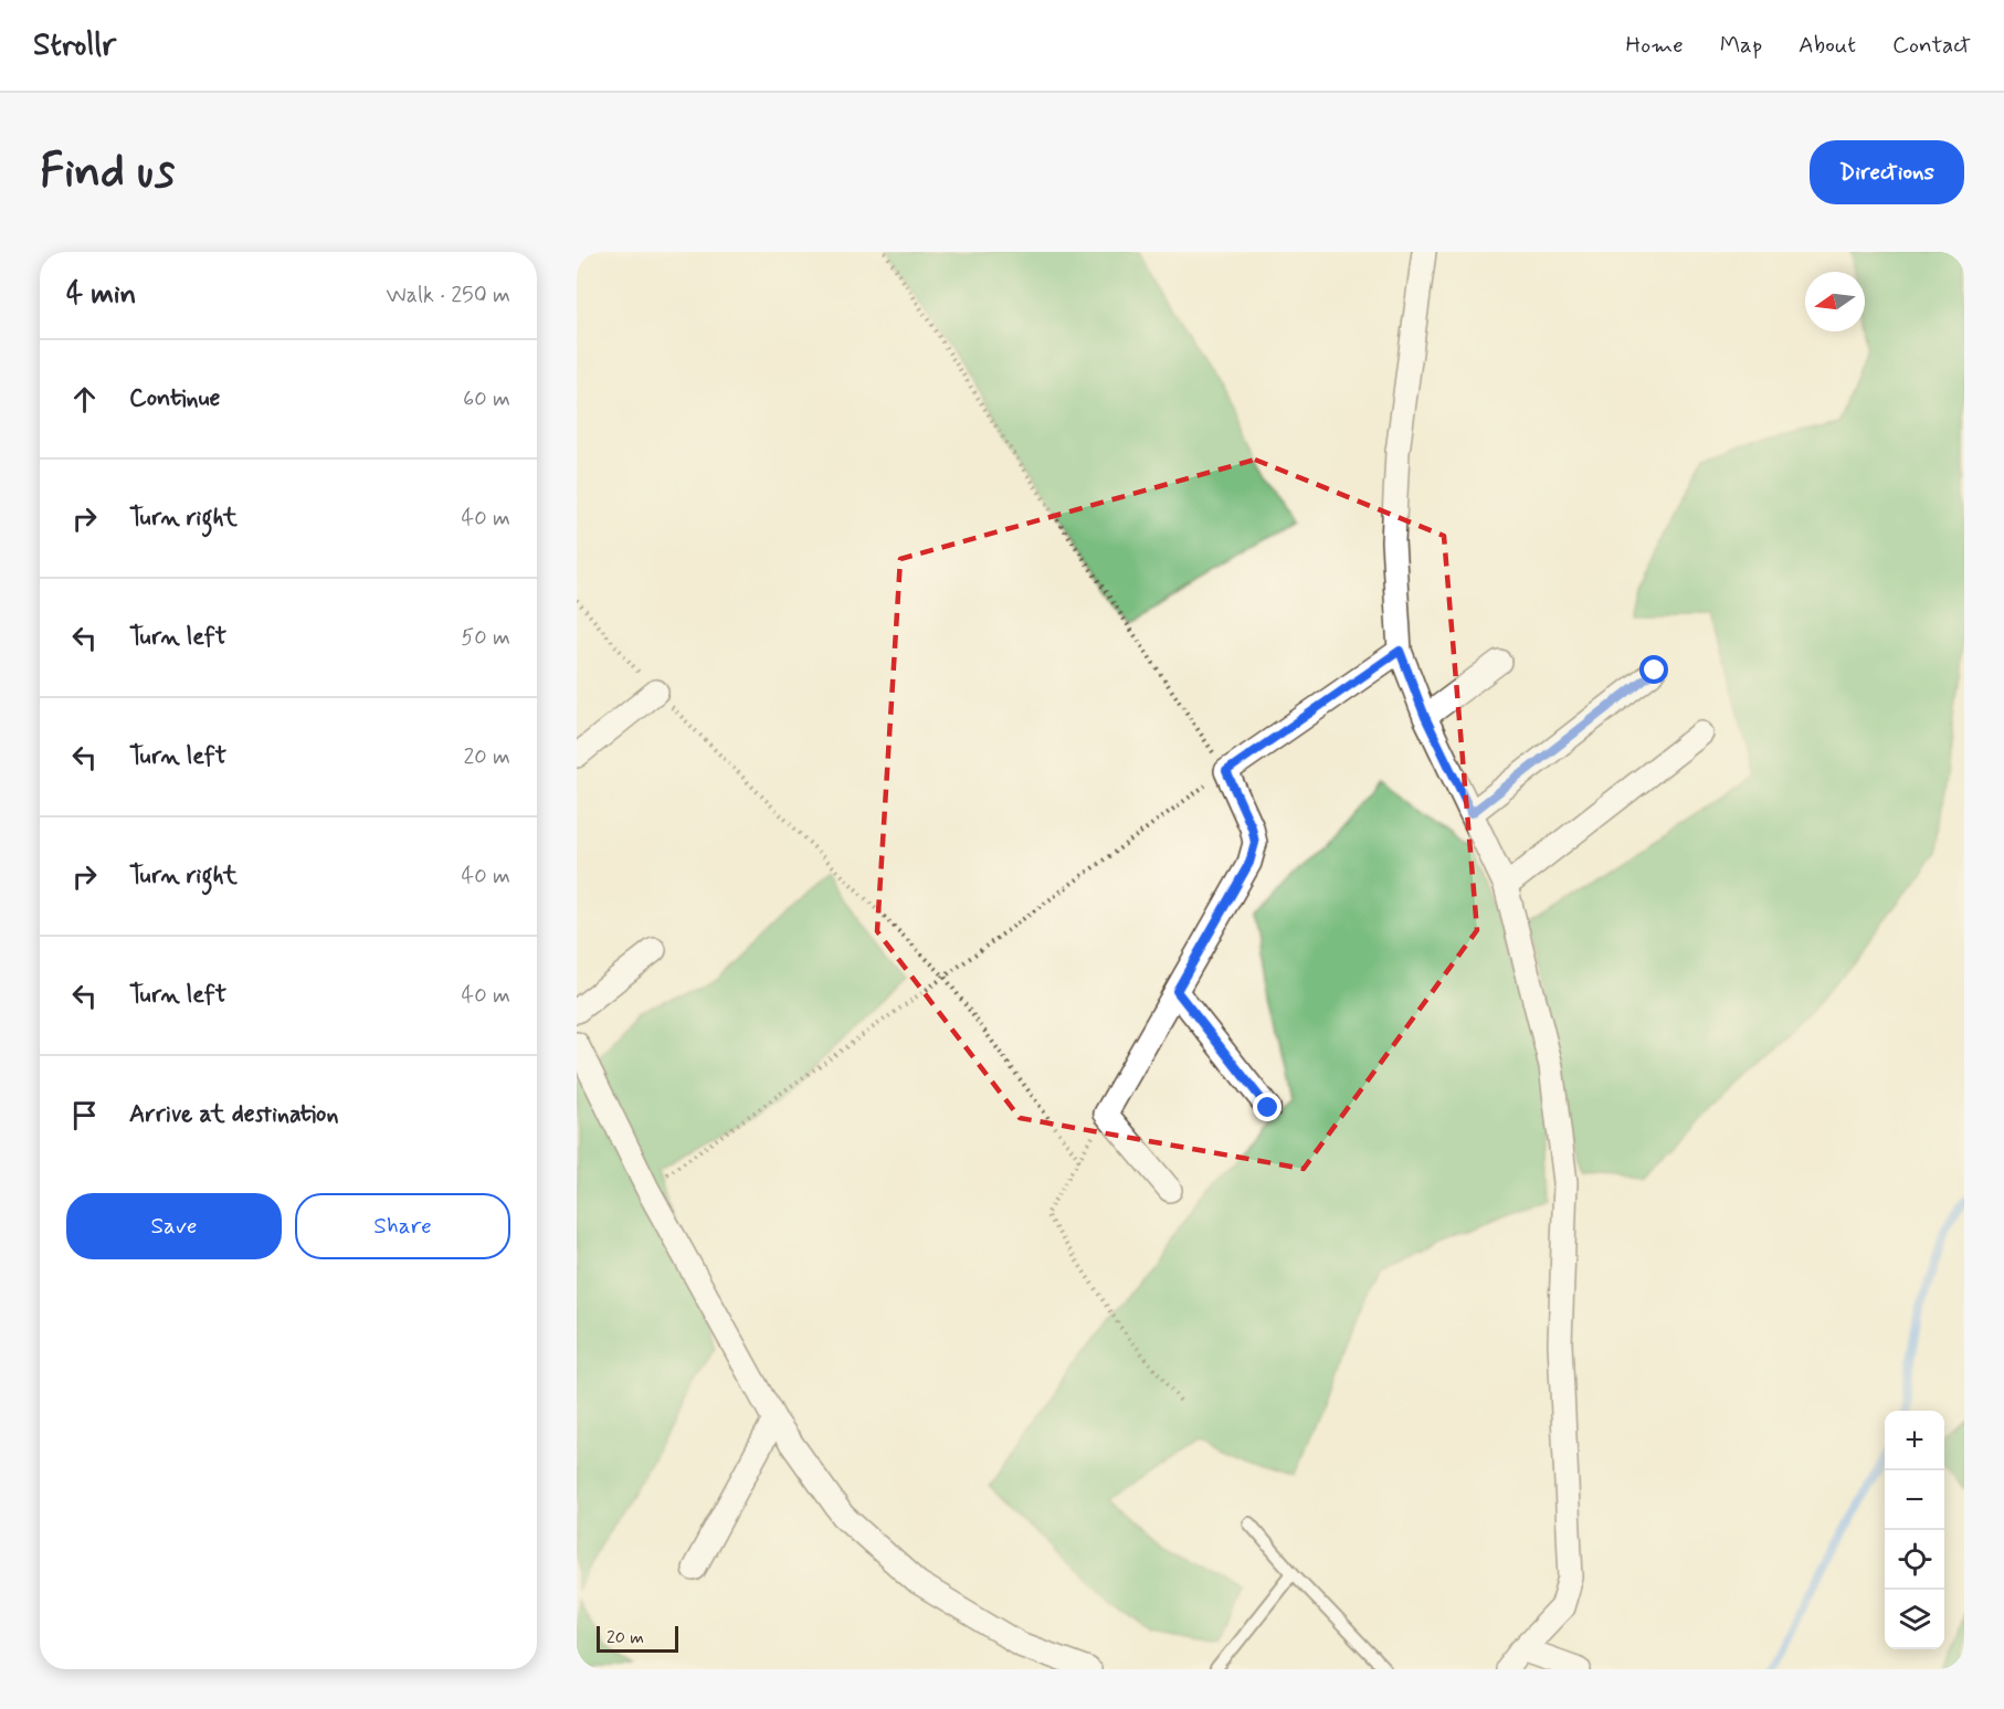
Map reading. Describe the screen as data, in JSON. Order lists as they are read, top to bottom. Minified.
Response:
{"scale_bar":"20 m","north":"left","page":{"header":"Strollr","nav":["Home","Map","About","Contact"],"buttons":["Directions",["Save","Share"]],"title":"Find us","heading":["4 min","Walk · 250 m"],"list":[["Continue","60 m"],["Turn right","40 m"],["Turn left","50 m"],["Turn left","20 m"],["Turn right","40 m"],["Turn left","40 m"],"Arrive at destination"],"map_buttons":["+","−"],"scale":"20 m"}}
